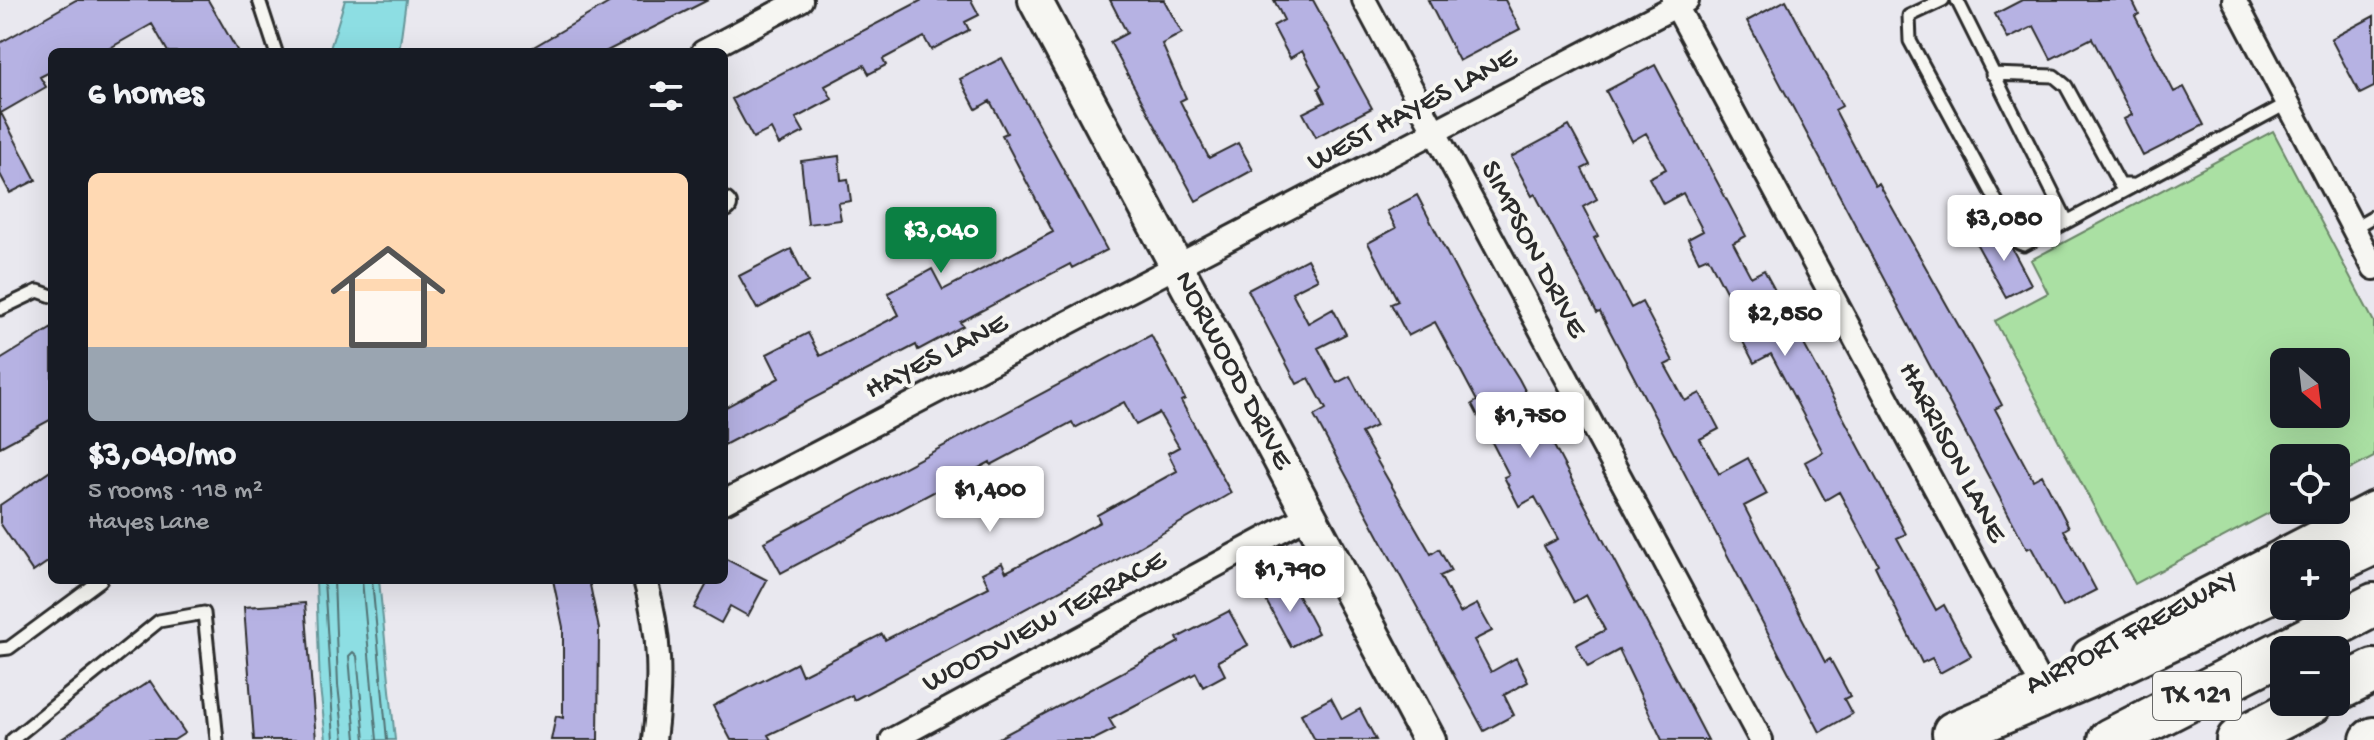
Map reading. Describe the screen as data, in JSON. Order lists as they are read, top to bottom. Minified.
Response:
{"streets":{"highway":["TX 121"],"street":["WEST HAYES LANE","SIMPSON DRIVE","HAYES LANE","NORWOOD DRIVE","HARRISON LANE","WOODVIEW TERRACE","AIRPORT FREEWAY"]},"crossings":[["WEST HAYES LANE","SIMPSON DRIVE"],["WEST HAYES LANE","HAYES LANE"],["WEST HAYES LANE","NORWOOD DRIVE"],["WEST HAYES LANE","HARRISON LANE"],["HAYES LANE","NORWOOD DRIVE"],["NORWOOD DRIVE","WOODVIEW TERRACE"],["HARRISON LANE","AIRPORT FREEWAY"]],"north":"bottom right","page":{"heading":"6 homes","list":[{"name":"$3,040/mo","note":"5 rooms · 118 m² · Hayes Lane"}],"price":["$3,080","$3,040","$2,850","$1,750","$1,400","$1,790"],"map_buttons":["+","−"]}}
